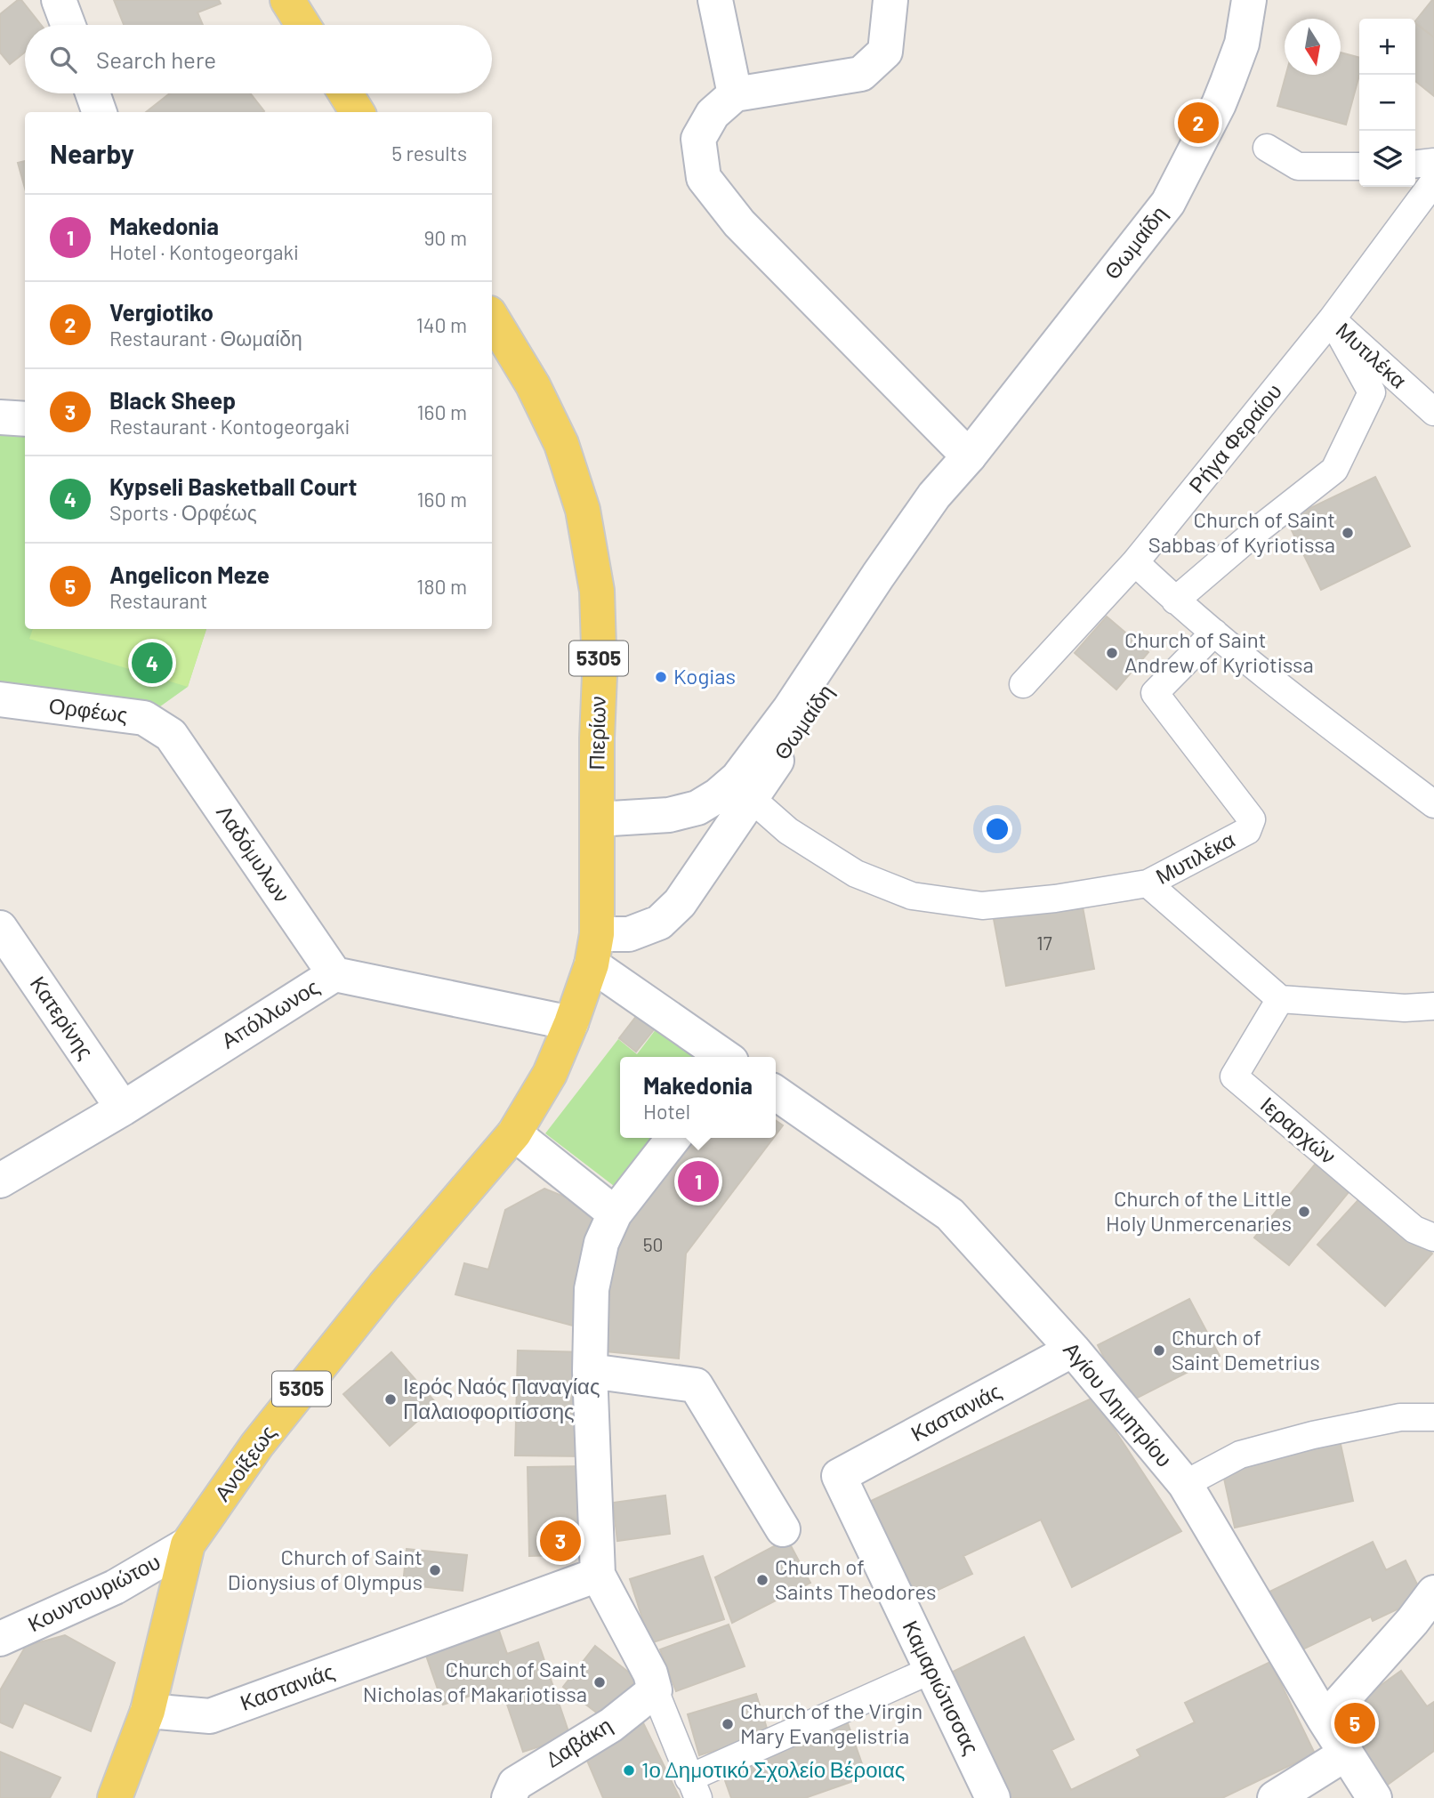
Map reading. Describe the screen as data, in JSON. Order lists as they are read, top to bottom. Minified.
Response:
{"streets":{"main road":["5305","Πιερίων","Ανοίξεως"],"street":["Θωμαίδη","Μυτιλέκα","Ρήγα Φεραίου","Ορφέως","Λαδόμυλων","Απόλλωνος","Κατερίνης","Ιεραρχών","Αγίου Δημητρίου","Καστανιάς","Κουντουριώτου","Καμαριώτισσας","Δαβάκη"]},"crossings":[["Θωμαίδη","Πιερίων"],["Μυτιλέκα","Ρήγα Φεραίου"],["Ορφέως","Λαδόμυλων"],["Πιερίων","Απόλλωνος"],["Πιερίων","Ανοίξεως"],["Λαδόμυλων","Απόλλωνος"],["Απόλλωνος","Κατερίνης"],["Απόλλωνος","Ανοίξεως"],["Αγίου Δημητρίου","Καστανιάς"],["Καστανιάς","Ανοίξεως"],["Καστανιάς","Καμαριώτισσας"],["Ανοίξεως","Κουντουριώτου"]],"places":["Church of Saint Sabbas of Kyriotissa","Church of Saint Andrew of Kyriotissa","Kogias","Church of the Little Holy Unmercenaries","Church of Saint Demetrius","Ιερός Ναός Παναγίας Παλαιοφοριτίσσης","Church of Saint Dionysius of Olympus","Church of Saints Theodores","Church of Saint Nicholas of Makariotissa","Church of the Virgin Mary Evangelistria","1ο Δημοτικό Σχολείο Βέροιας"],"house_numbers":["17","50"],"north":"bottom","page":{"map_buttons":["+","−"],"search":"Search here","pins":["2","4","1","3","5"],"heading":["Nearby","5 results"],"list":[{"mark":"1","name":"Makedonia","note":"Hotel · Kontogeorgaki","value":"90 m"},{"mark":"2","name":"Vergiotiko","note":"Restaurant · Θωμαίδη","value":"140 m"},{"mark":"3","name":"Black Sheep","note":"Restaurant · Kontogeorgaki","value":"160 m"},{"mark":"4","name":"Kypseli Basketball Court","note":"Sports · Ορφέως","value":"160 m"},{"mark":"5","name":"Angelicon Meze","note":"Restaurant","value":"180 m"}],"popup":["Makedonia","Hotel"]}}
